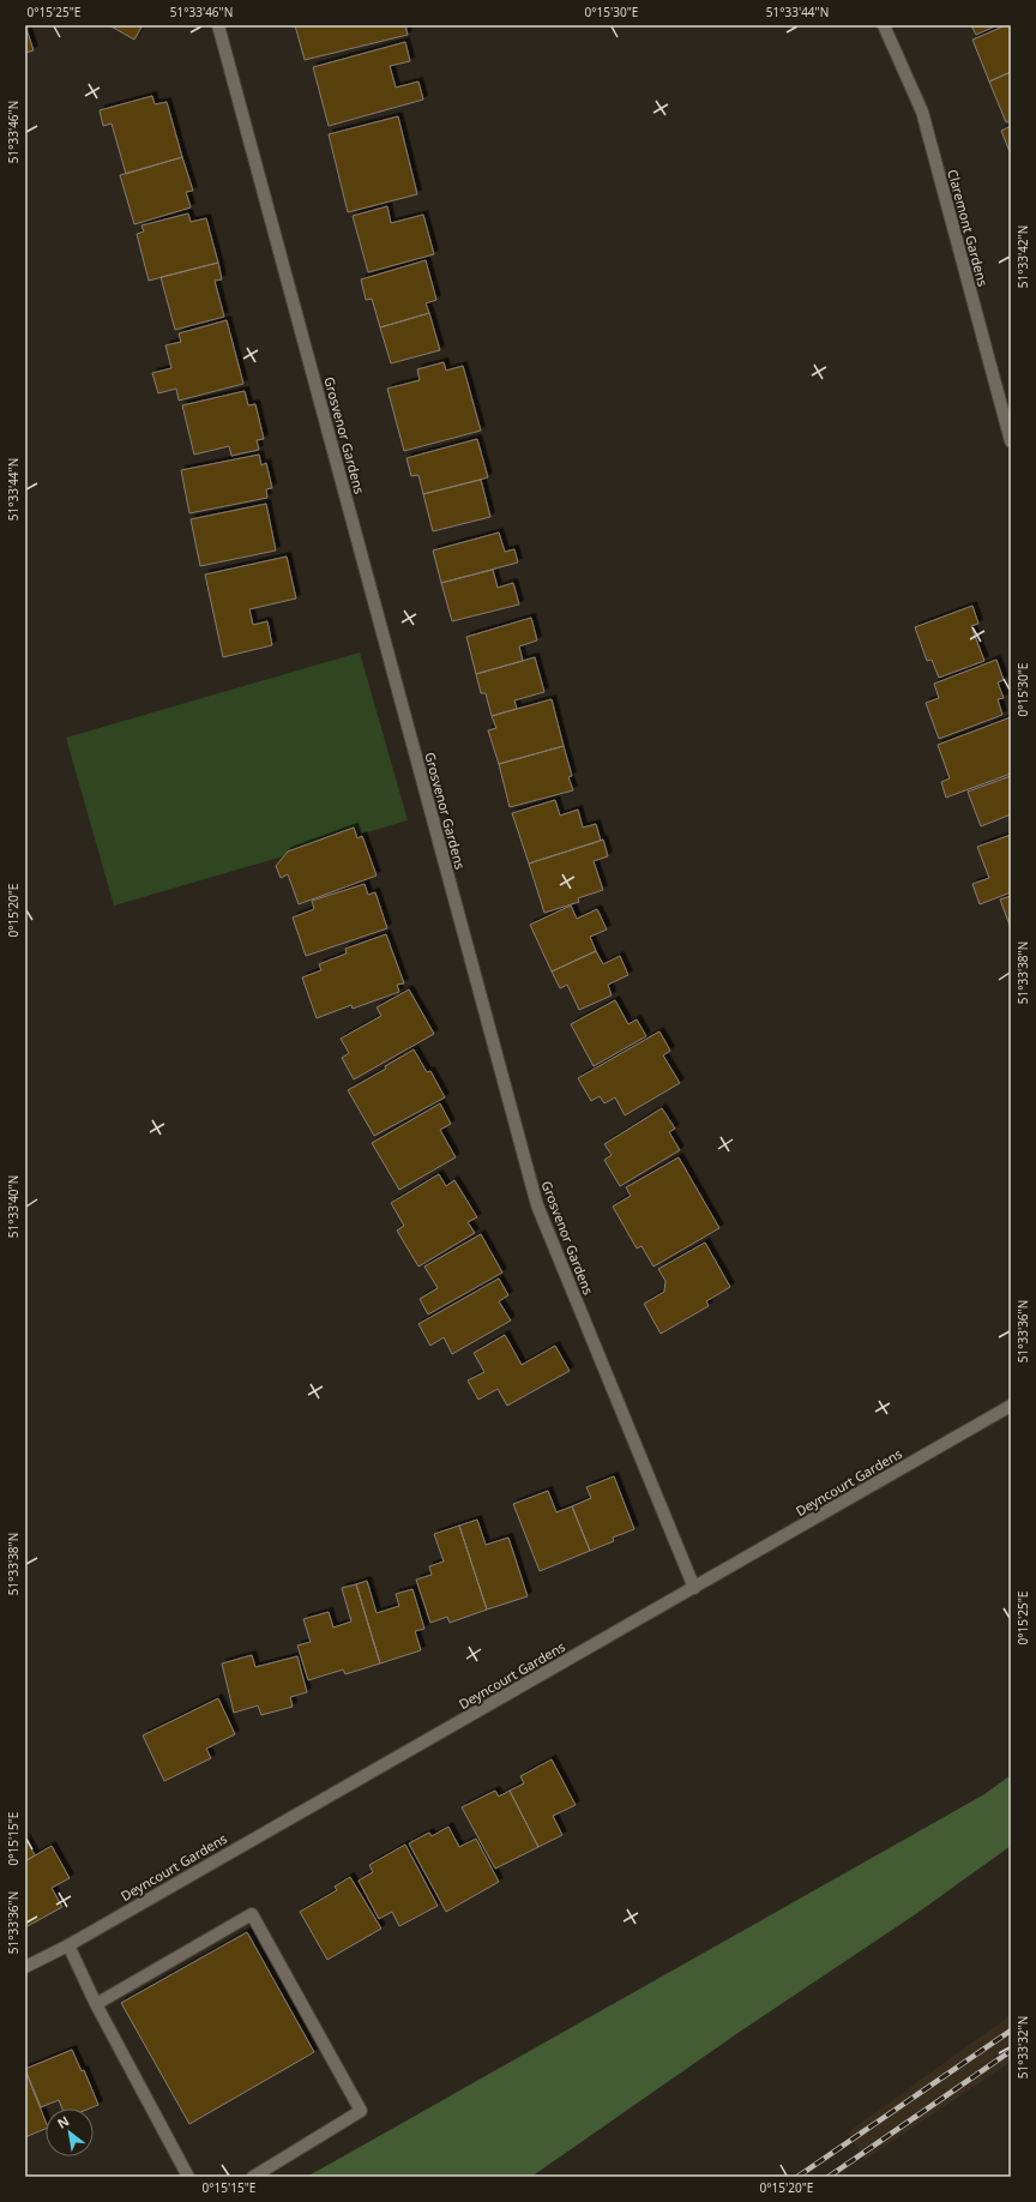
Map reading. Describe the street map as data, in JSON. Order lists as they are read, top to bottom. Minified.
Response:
{"streets":{"street":["Claremont Gardens","Grosvenor Gardens","Deyncourt Gardens"]},"crossings":[["Grosvenor Gardens","Deyncourt Gardens"]],"north":"top left","coordinates":["0°15'25\"E","51°33'46\"N","0°15'30\"E","51°33'44\"N","51°33'42\"N","0°15'20\"E","51°33'38\"N","51°33'40\"N","51°33'36\"N","0°15'15\"E","51°33'32\"N"]}
